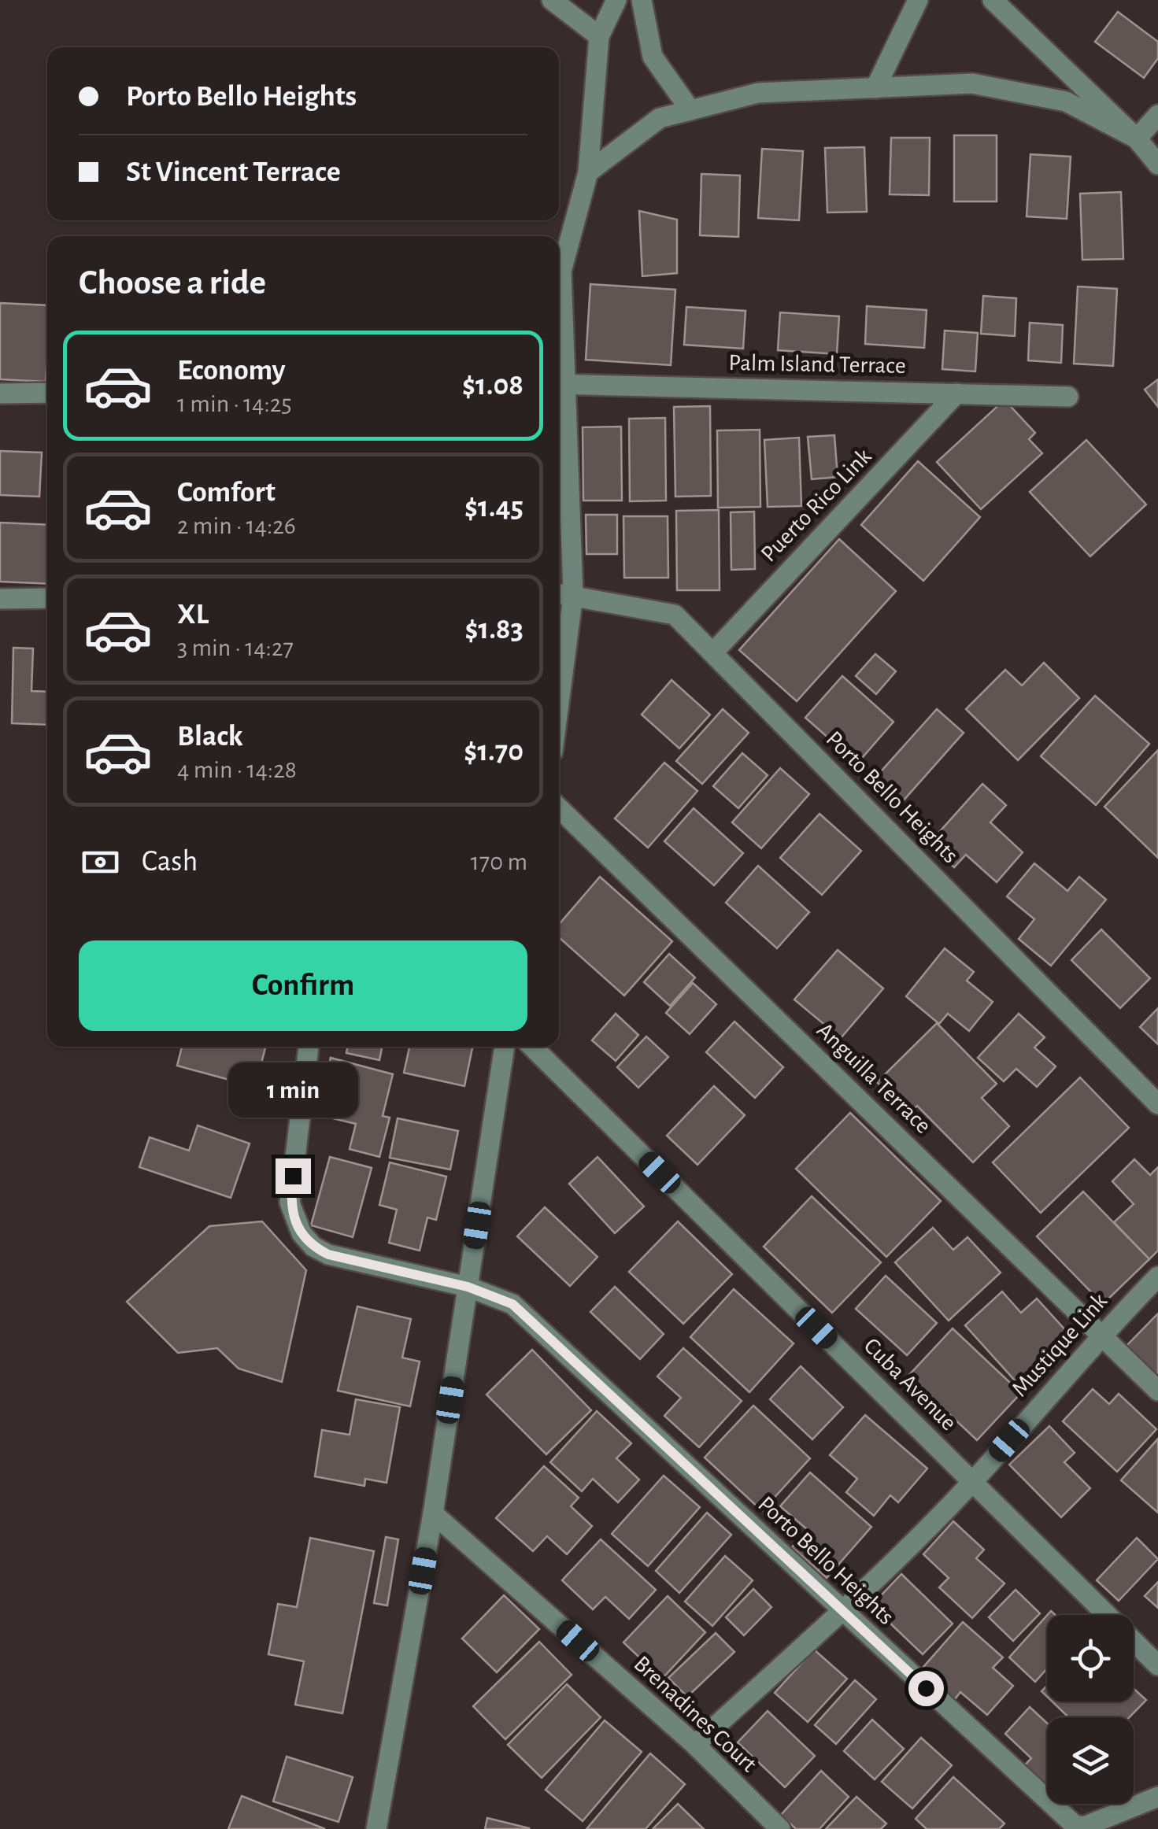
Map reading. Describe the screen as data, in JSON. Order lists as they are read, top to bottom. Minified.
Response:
{"streets":{"street":["Palm Island Terrace","Puerto Rico Link","Porto Bello Heights","Anguilla Terrace","Mustique Link","Cuba Avenue","Brenadines Court"]},"crossings":[["Palm Island Terrace","Puerto Rico Link"],["Puerto Rico Link","Porto Bello Heights"],["Porto Bello Heights","Mustique Link"],["Anguilla Terrace","Mustique Link"],["Mustique Link","Cuba Avenue"],["Mustique Link","Brenadines Court"]],"page":{"banner":["Porto Bello Heights","St Vincent Terrace"],"heading":"Choose a ride","list":[{"name":"Economy","note":"1 min · 14:25","value":"$1.08"},{"name":"Comfort","note":"2 min · 14:26","value":"$1.45"},{"name":"XL","note":"3 min · 14:27","value":"$1.83"},{"name":"Black","note":"4 min · 14:28","value":"$1.70"}],"pay":["Cash","170 m"],"buttons":"Confirm","bubble":"1 min"}}
